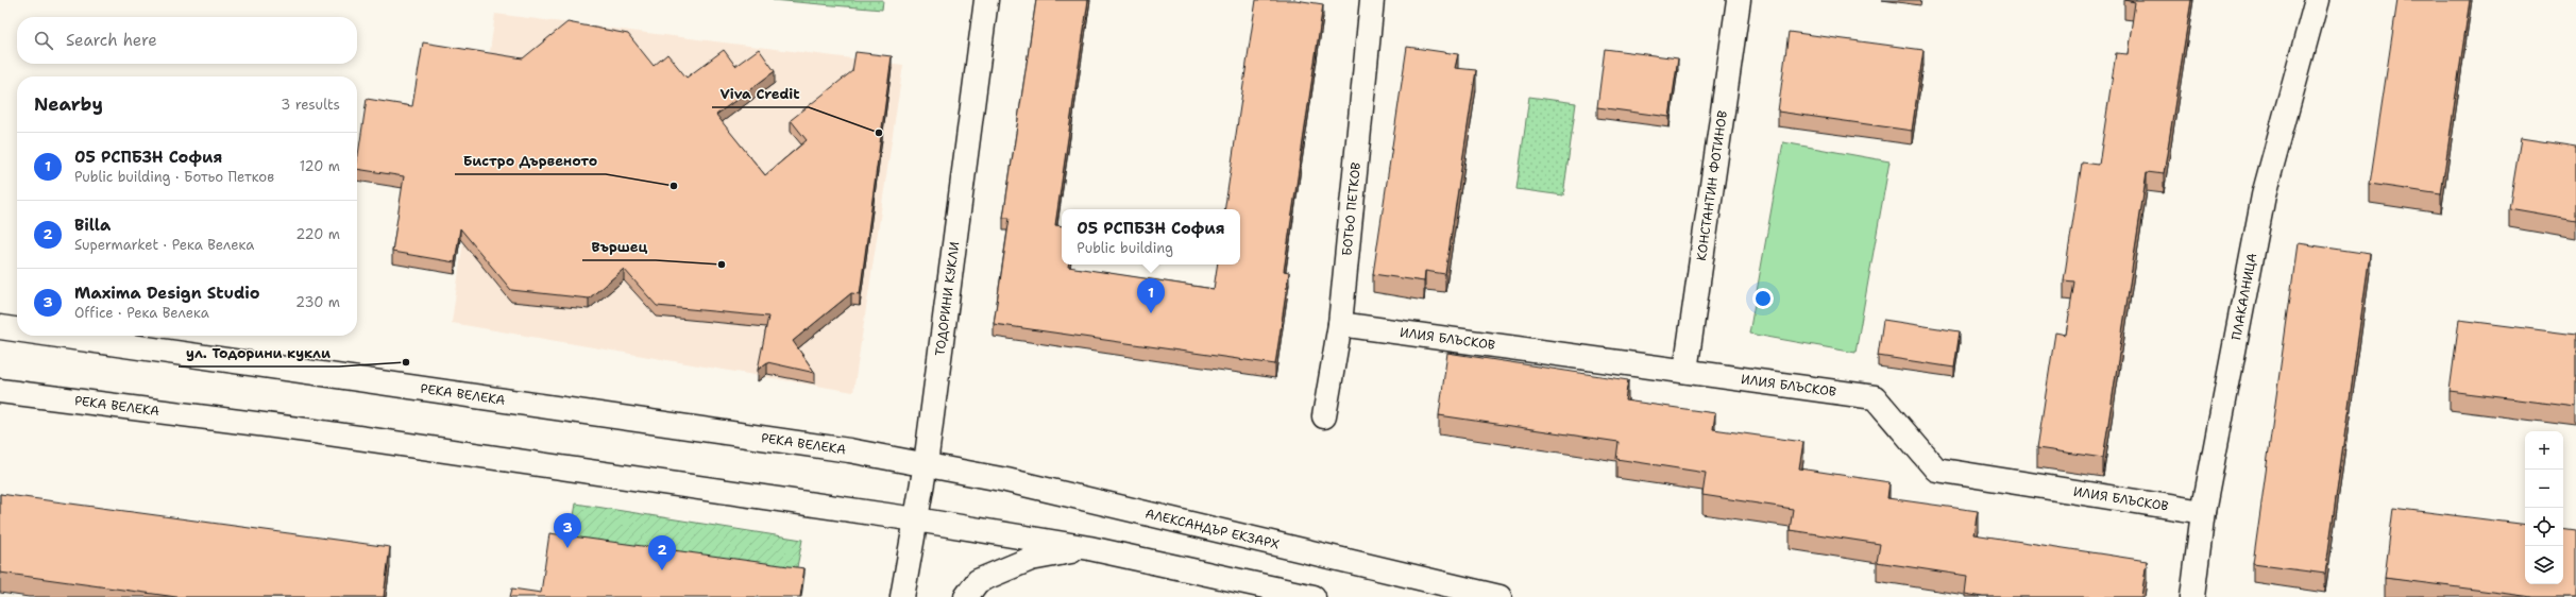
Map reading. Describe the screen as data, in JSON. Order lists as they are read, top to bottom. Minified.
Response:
{"streets":{"street":["КОНСТАНТИН ФОТИНОВ","БОТЬО ПЕТКОВ","ПЛАКАЛНИЦА","ТОДОРИНИ КУКЛИ","ИЛИЯ БЛЪСКОВ","РЕКА ВЕЛЕКА","АЛЕКСАНДЪР ЕКЗАРХ"]},"crossings":[["КОНСТАНТИН ФОТИНОВ","ИЛИЯ БЛЪСКОВ"],["БОТЬО ПЕТКОВ","ИЛИЯ БЛЪСКОВ"],["ПЛАКАЛНИЦА","ИЛИЯ БЛЪСКОВ"],["ТОДОРИНИ КУКЛИ","РЕКА ВЕЛЕКА"],["ТОДОРИНИ КУКЛИ","АЛЕКСАНДЪР ЕКЗАРХ"],["РЕКА ВЕЛЕКА","АЛЕКСАНДЪР ЕКЗАРХ"]],"places":["Viva Credit","Бистро Дървеното","Вършец","ул. Тодорини кукли"],"page":{"search":"Search here","heading":["Nearby","3 results"],"list":[{"mark":"1","name":"05 РСПБЗН София","note":"Public building · Ботьо Петков","value":"120 m"},{"mark":"2","name":"Billa","note":"Supermarket · Река Велека","value":"220 m"},{"mark":"3","name":"Maxima Design Studio","note":"Office · Река Велека","value":"230 m"}],"popup":["05 РСПБЗН София","Public building"],"pins":["1","3","2"],"map_buttons":["+","−"]}}
